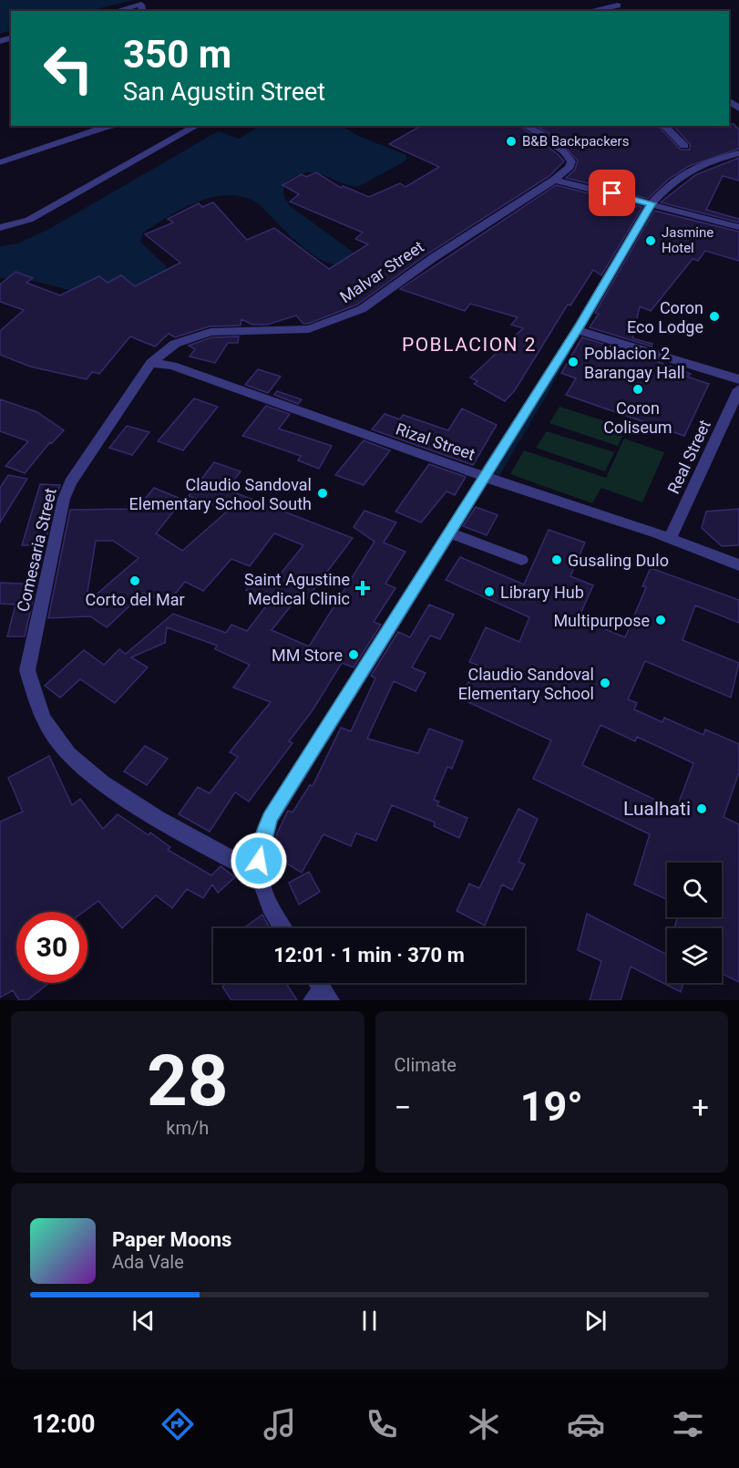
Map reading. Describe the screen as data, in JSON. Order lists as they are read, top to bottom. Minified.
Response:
{"streets":{"street":["Malvar Street","Rizal Street","Real Street","Comesaria Street"]},"crossings":[["Malvar Street","Rizal Street"],["Malvar Street","Comesaria Street"],["Rizal Street","Real Street"],["Rizal Street","Comesaria Street"]],"districts":["POBLACION 2"],"places":{"other":["B&B Backpackers","Jasmine Hotel","Coron Eco Lodge","Poblacion 2 Barangay Hall","Coron Coliseum","Claudio Sandoval Elementary School South","Gusaling Dulo","Corto del Mar","Library Hub","Multipurpose","MM Store","Claudio Sandoval Elementary School","Lualhati"],"health":["Saint Agustine Medical Clinic"]},"page":{"turn":["350 m","San Agustin Street"],"limit":"30","trip":"12:01 · 1 min · 370 m","tile":[["28","km/h"],"Climate"],"heat":["−","19°","+"],"song":["Paper Moons","Ada Vale"],"tabs":"12:00"}}
